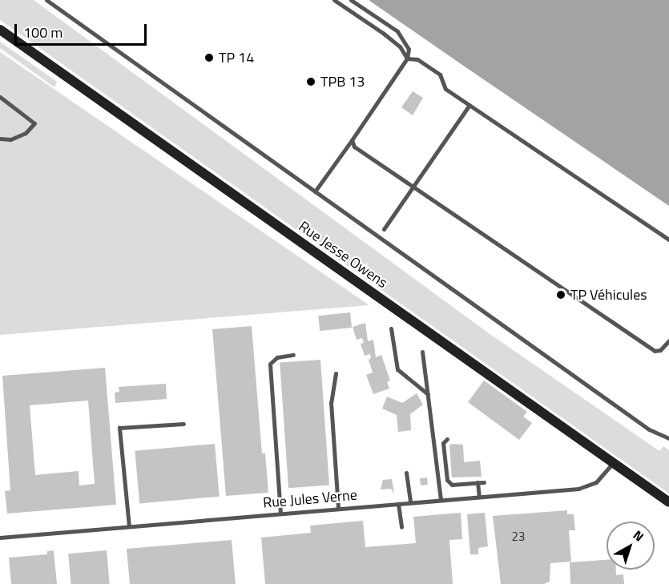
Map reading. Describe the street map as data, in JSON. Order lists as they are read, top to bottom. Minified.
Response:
{"streets":{"main road":["Rue Jesse Owens"],"lane":["Rue Jules Verne"]},"crossings":[["Rue Jesse Owens","Rue Jules Verne"]],"places":["TP 14","TPB 13","TP Véhicules"],"house_numbers":["23"],"scale_bar":"100 m","north":"top right"}
